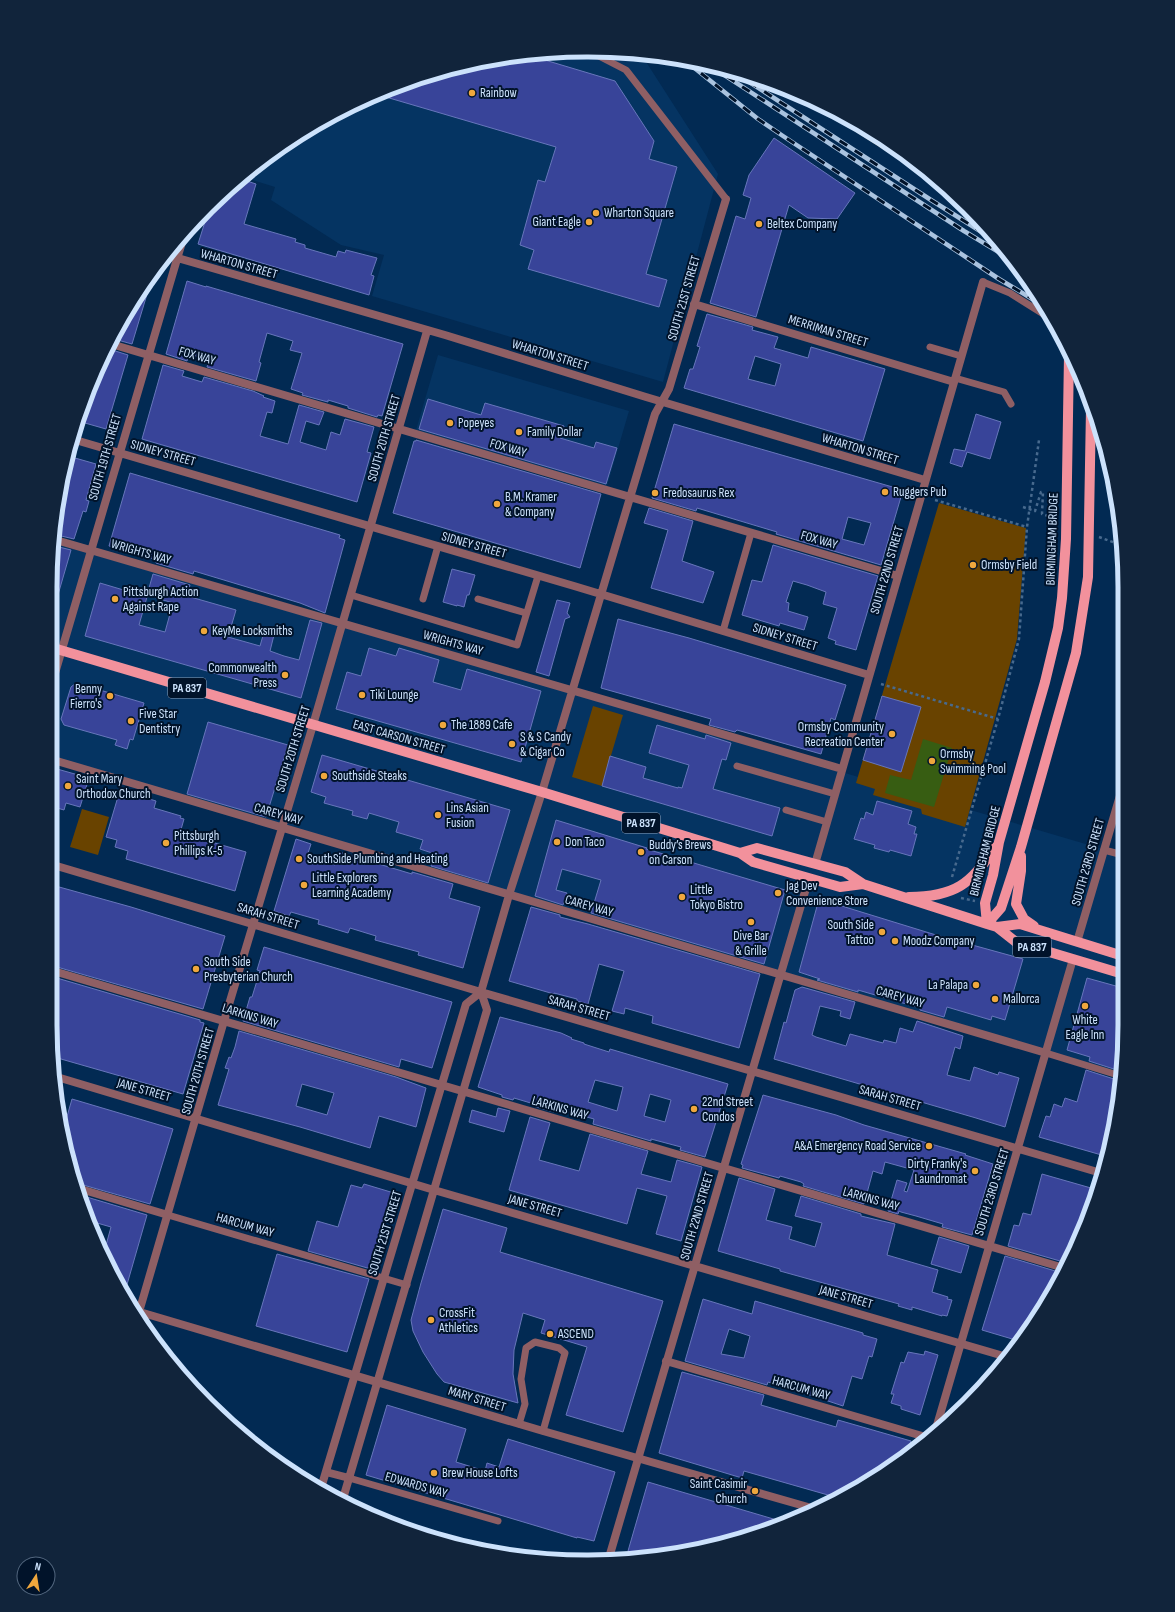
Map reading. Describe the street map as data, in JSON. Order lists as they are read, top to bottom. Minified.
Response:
{"streets":{"main road":["BIRMINGHAM BRIDGE","PA 837","EAST CARSON STREET"],"street":["WHARTON STREET","SOUTH 21ST STREET","MERRIMAN STREET","FOX WAY","SOUTH 20TH STREET","SIDNEY STREET","SOUTH 19TH STREET","WRIGHTS WAY","SOUTH 22ND STREET","CAREY WAY","SOUTH 23RD STREET","SARAH STREET","LARKINS WAY","JANE STREET","HARCUM WAY","MARY STREET","EDWARDS WAY"]},"crossings":[["WHARTON STREET","SOUTH 21ST STREET"],["WHARTON STREET","SOUTH 20TH STREET"],["WHARTON STREET","SOUTH 19TH STREET"],["WHARTON STREET","SOUTH 22ND STREET"],["SOUTH 21ST STREET","MERRIMAN STREET"],["SOUTH 21ST STREET","FOX WAY"],["SOUTH 21ST STREET","SIDNEY STREET"],["SOUTH 21ST STREET","WRIGHTS WAY"],["SOUTH 21ST STREET","EAST CARSON STREET"],["SOUTH 21ST STREET","CAREY WAY"],["SOUTH 21ST STREET","SARAH STREET"],["SOUTH 21ST STREET","LARKINS WAY"],["SOUTH 21ST STREET","JANE STREET"],["SOUTH 21ST STREET","HARCUM WAY"],["SOUTH 21ST STREET","MARY STREET"],["SOUTH 21ST STREET","EDWARDS WAY"],["MERRIMAN STREET","SOUTH 22ND STREET"],["FOX WAY","SOUTH 20TH STREET"],["FOX WAY","SOUTH 19TH STREET"],["FOX WAY","SOUTH 22ND STREET"],["SOUTH 20TH STREET","SIDNEY STREET"],["SOUTH 20TH STREET","WRIGHTS WAY"],["SOUTH 20TH STREET","EAST CARSON STREET"],["SOUTH 20TH STREET","CAREY WAY"],["SOUTH 20TH STREET","SARAH STREET"],["SOUTH 20TH STREET","LARKINS WAY"],["SOUTH 20TH STREET","JANE STREET"],["SOUTH 20TH STREET","HARCUM WAY"],["SIDNEY STREET","SOUTH 19TH STREET"],["SIDNEY STREET","SOUTH 22ND STREET"],["SOUTH 19TH STREET","WRIGHTS WAY"],["SOUTH 19TH STREET","EAST CARSON STREET"],["BIRMINGHAM BRIDGE","EAST CARSON STREET"],["WRIGHTS WAY","SOUTH 22ND STREET"],["SOUTH 22ND STREET","EAST CARSON STREET"],["SOUTH 22ND STREET","CAREY WAY"],["SOUTH 22ND STREET","SARAH STREET"],["SOUTH 22ND STREET","LARKINS WAY"],["SOUTH 22ND STREET","JANE STREET"],["SOUTH 22ND STREET","HARCUM WAY"],["SOUTH 22ND STREET","MARY STREET"],["EAST CARSON STREET","SOUTH 23RD STREET"],["CAREY WAY","SOUTH 23RD STREET"],["SOUTH 23RD STREET","SARAH STREET"],["SOUTH 23RD STREET","LARKINS WAY"],["SOUTH 23RD STREET","JANE STREET"]],"places":["Rainbow","Wharton Square","Giant Eagle","Beltex Company","Popeyes","Family Dollar","Ruggers Pub","Fredosaurus Rex","B.M. Kramer & Company","Ormsby Field","Pittsburgh Action Against Rape","KeyMe Locksmiths","Commonwealth Press","Tiki Lounge","Benny Fierro's","Five Star Dentistry","The 1889 Cafe","Ormsby Community Recreation Center","S & S Candy & Cigar Co","Ormsby Swimming Pool","Southside Steaks","Saint Mary Orthodox Church","Lins Asian Fusion","Don Taco","Pittsburgh Phillips K-5","Buddy’s Brews on Carson","SouthSide Plumbing and Heating","Little Explorers Learning Academy","Jag Dev Convenience Store","Little Tokyo Bistro","Dive Bar & Grille","South Side Tattoo","Moodz Company","South Side Presbyterian Church","La Palapa","Mallorca","White Eagle Inn","22nd Street Condos","A&A Emergency Road Service","Dirty Franky's Laundromat","CrossFit Athletics","ASCEND","Brew House Lofts","Saint Casimir Church"],"north":"top"}
